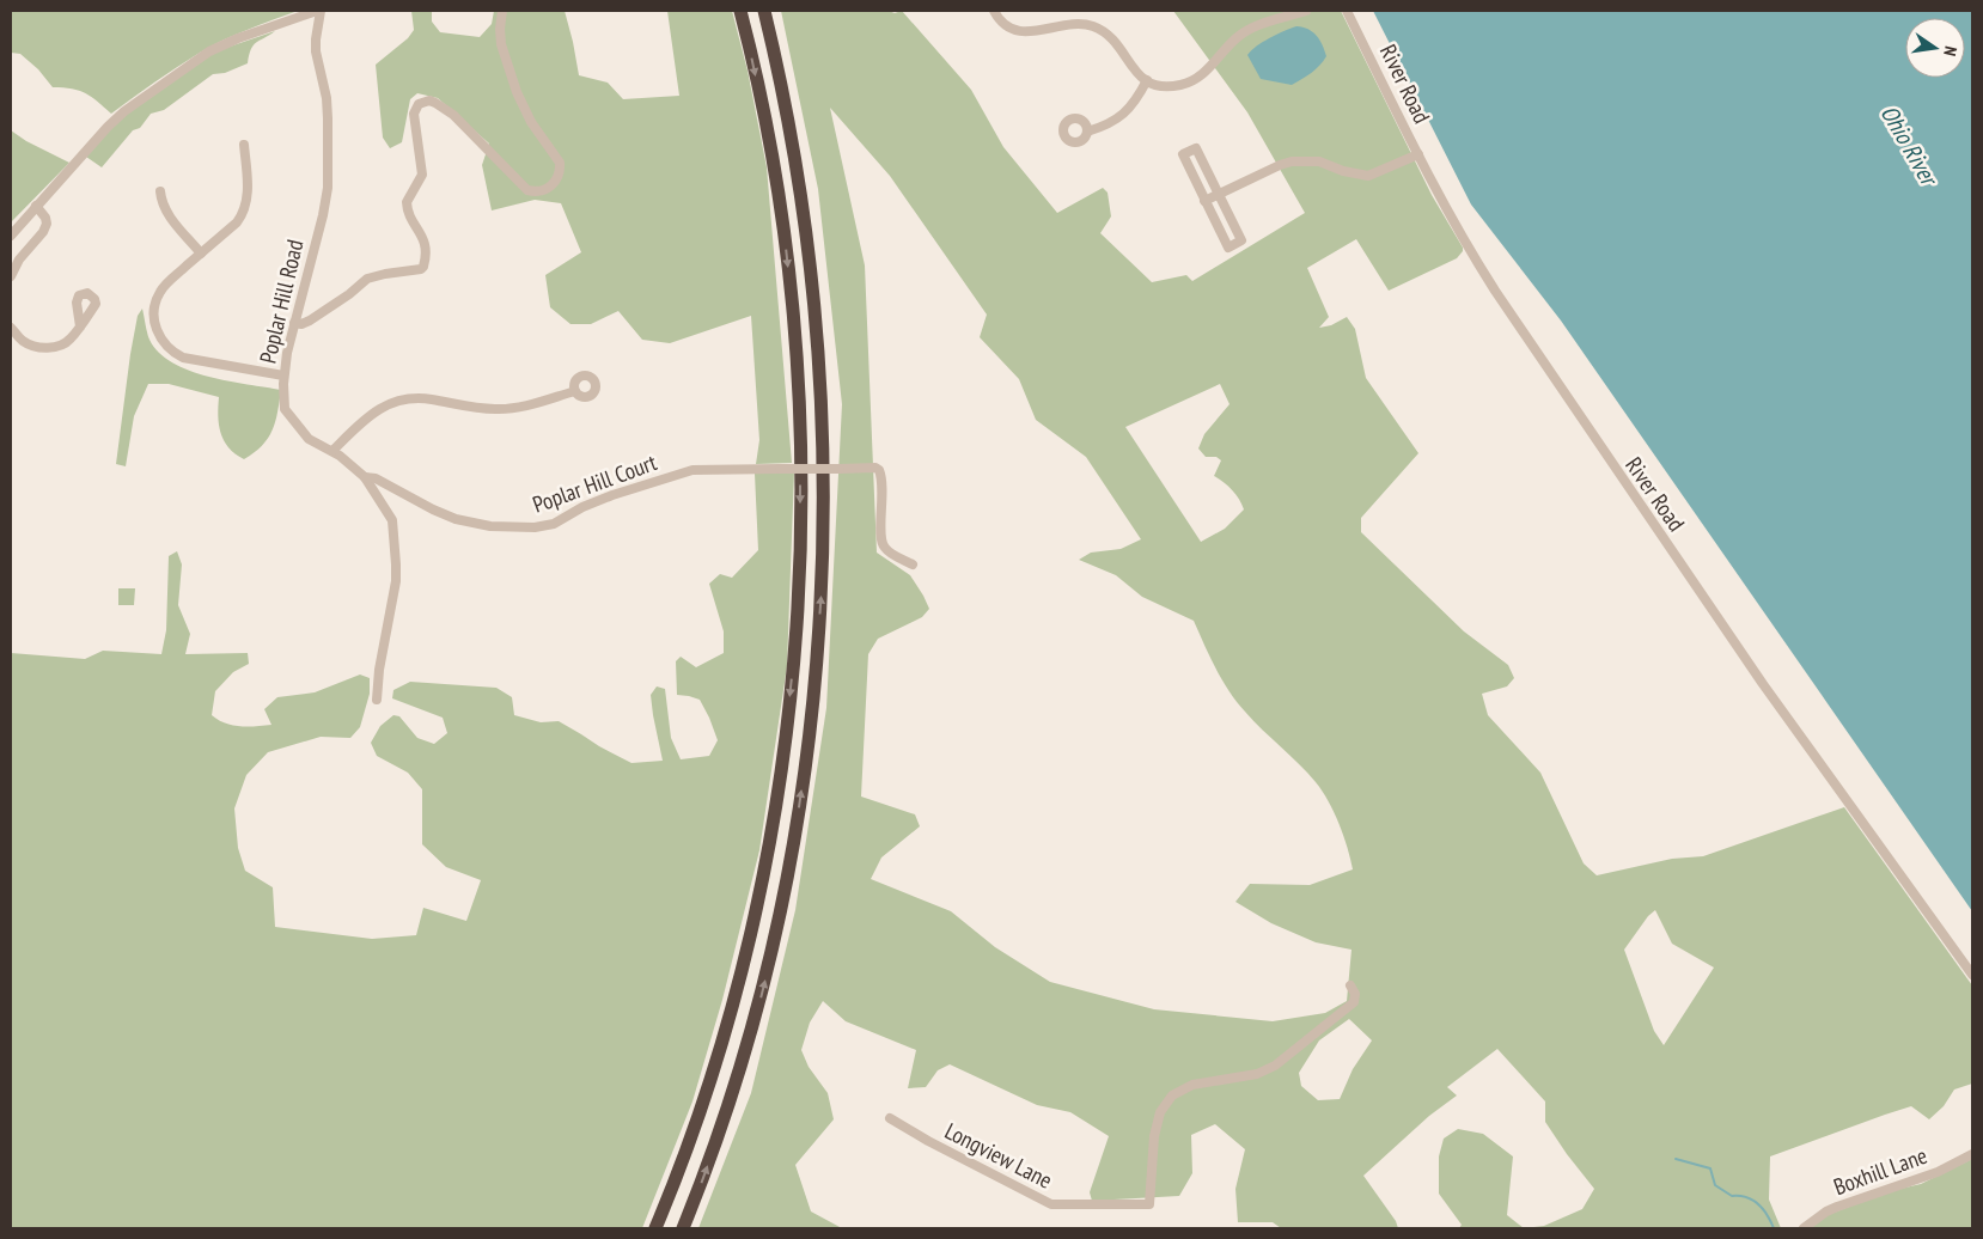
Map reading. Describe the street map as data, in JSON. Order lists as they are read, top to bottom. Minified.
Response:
{"streets":{"street":["River Road","Poplar Hill Road","Poplar Hill Court","Longview Lane","Boxhill Lane"]},"crossings":[["Poplar Hill Road","Poplar Hill Court"]],"water":["Ohio River"],"north":"right"}
